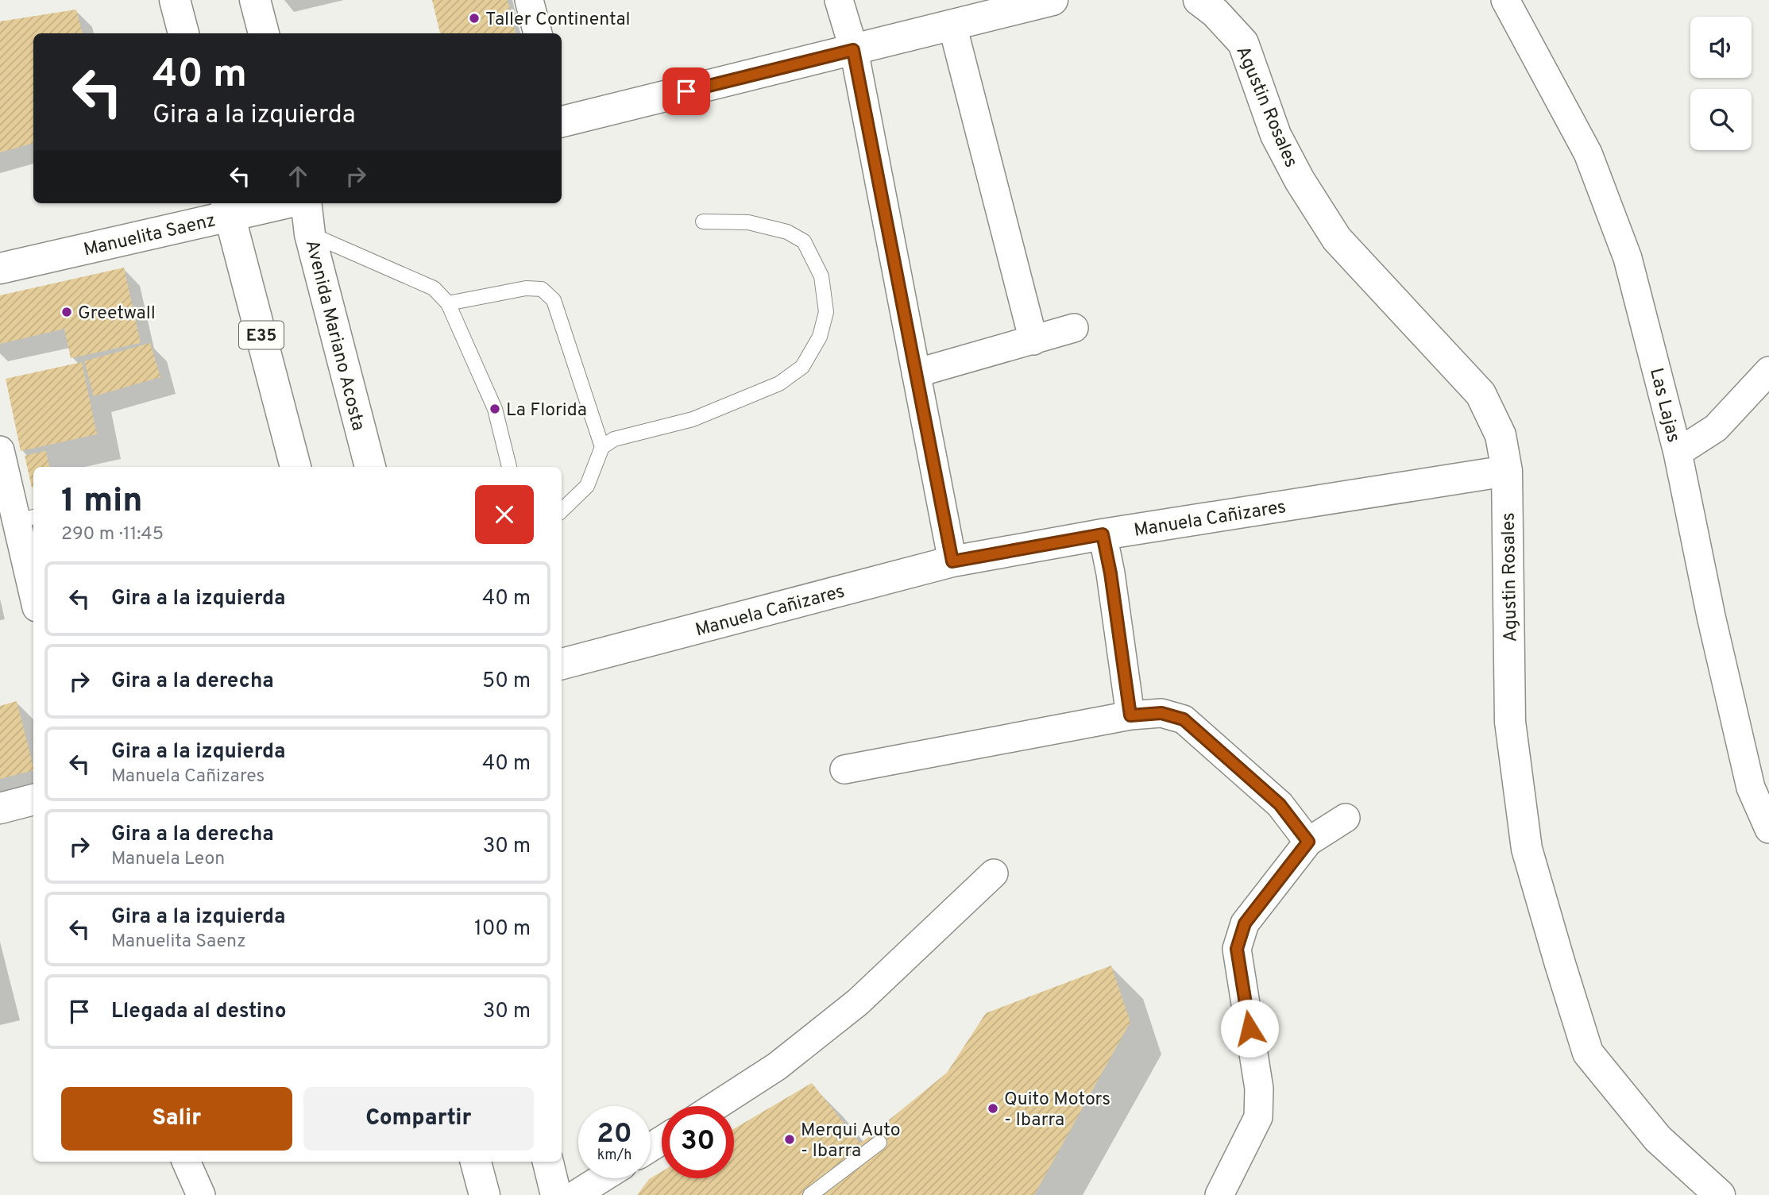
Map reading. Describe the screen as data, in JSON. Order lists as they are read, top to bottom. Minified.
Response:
{"streets":{"main road":["Agustin Rosales","Manuelita Saenz","E35","Avenida Mariano Acosta","Manuela Cañizares"],"street":["Las Lajas"]},"crossings":[["Agustin Rosales","Manuela Cañizares"],["Manuelita Saenz","E35"]],"places":["Taller Continental","Greetwall","La Florida","Quito Motors - Ibarra","Merqui Auto - Ibarra"],"page":{"turn":["40 m","Gira a la izquierda"],"heading":["1 min","290 m · 11:45"],"list":[{"name":"Gira a la izquierda","value":"40 m"},{"name":"Gira a la derecha","value":"50 m"},{"name":"Gira a la izquierda","note":"Manuela Cañizares","value":"40 m"},{"name":"Gira a la derecha","note":"Manuela Leon","value":"30 m"},{"name":"Gira a la izquierda","note":"Manuelita Saenz","value":"100 m"},{"name":"Llegada al destino","value":"30 m"}],"buttons":["Salir","Compartir"],"speed":"20 km/h","limit":"30"}}
